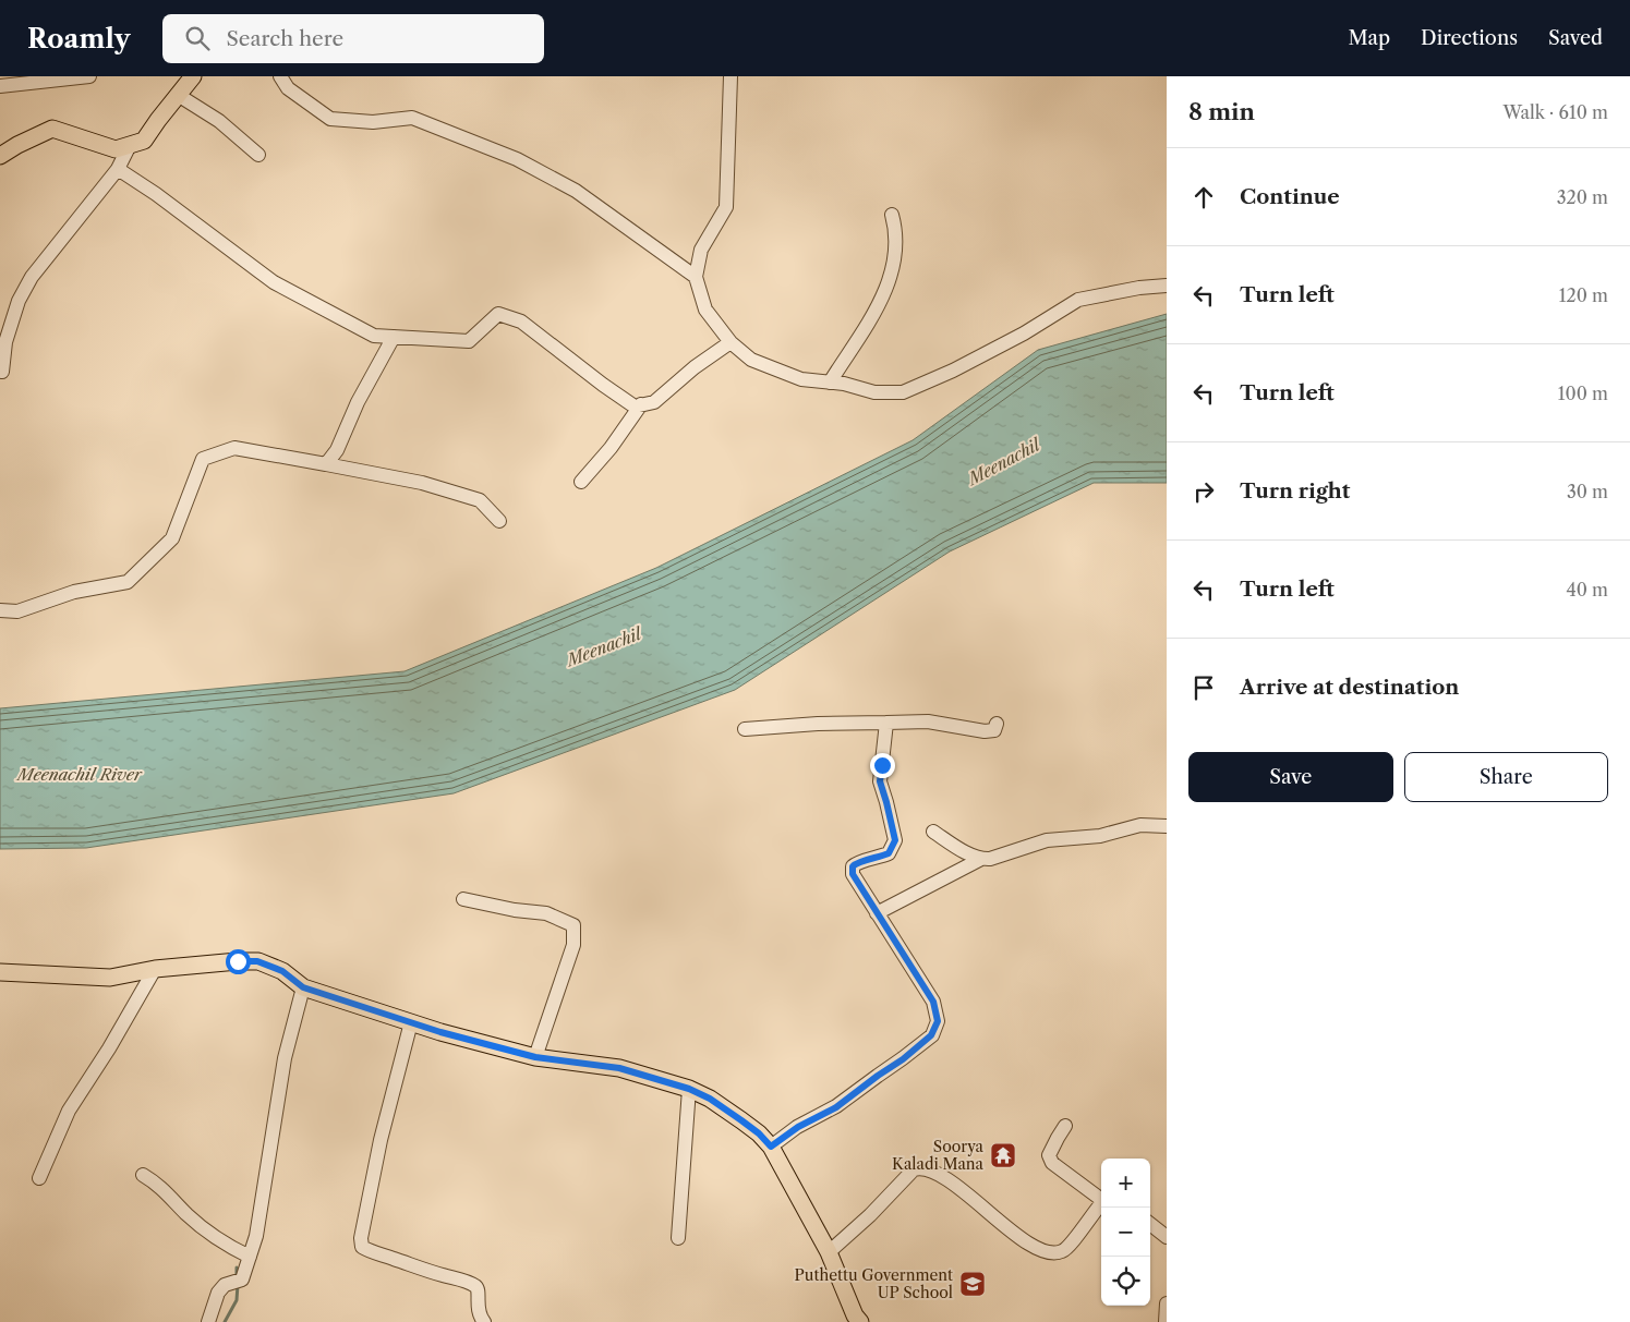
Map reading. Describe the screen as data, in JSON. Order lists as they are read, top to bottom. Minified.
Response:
{"water":["Meenachil","Meenachil River"],"places":{"temple":["Soorya Kaladi Mana"],"school or university":["Puthettu Government UP School"]},"page":{"header":"Roamly","search":"Search here","nav":["Map","Directions","Saved"],"heading":["8 min","Walk · 610 m"],"list":[["Continue","320 m"],["Turn left","120 m"],["Turn left","100 m"],["Turn right","30 m"],["Turn left","40 m"],"Arrive at destination"],"buttons":["Save","Share"],"map_buttons":["+","−"]}}
